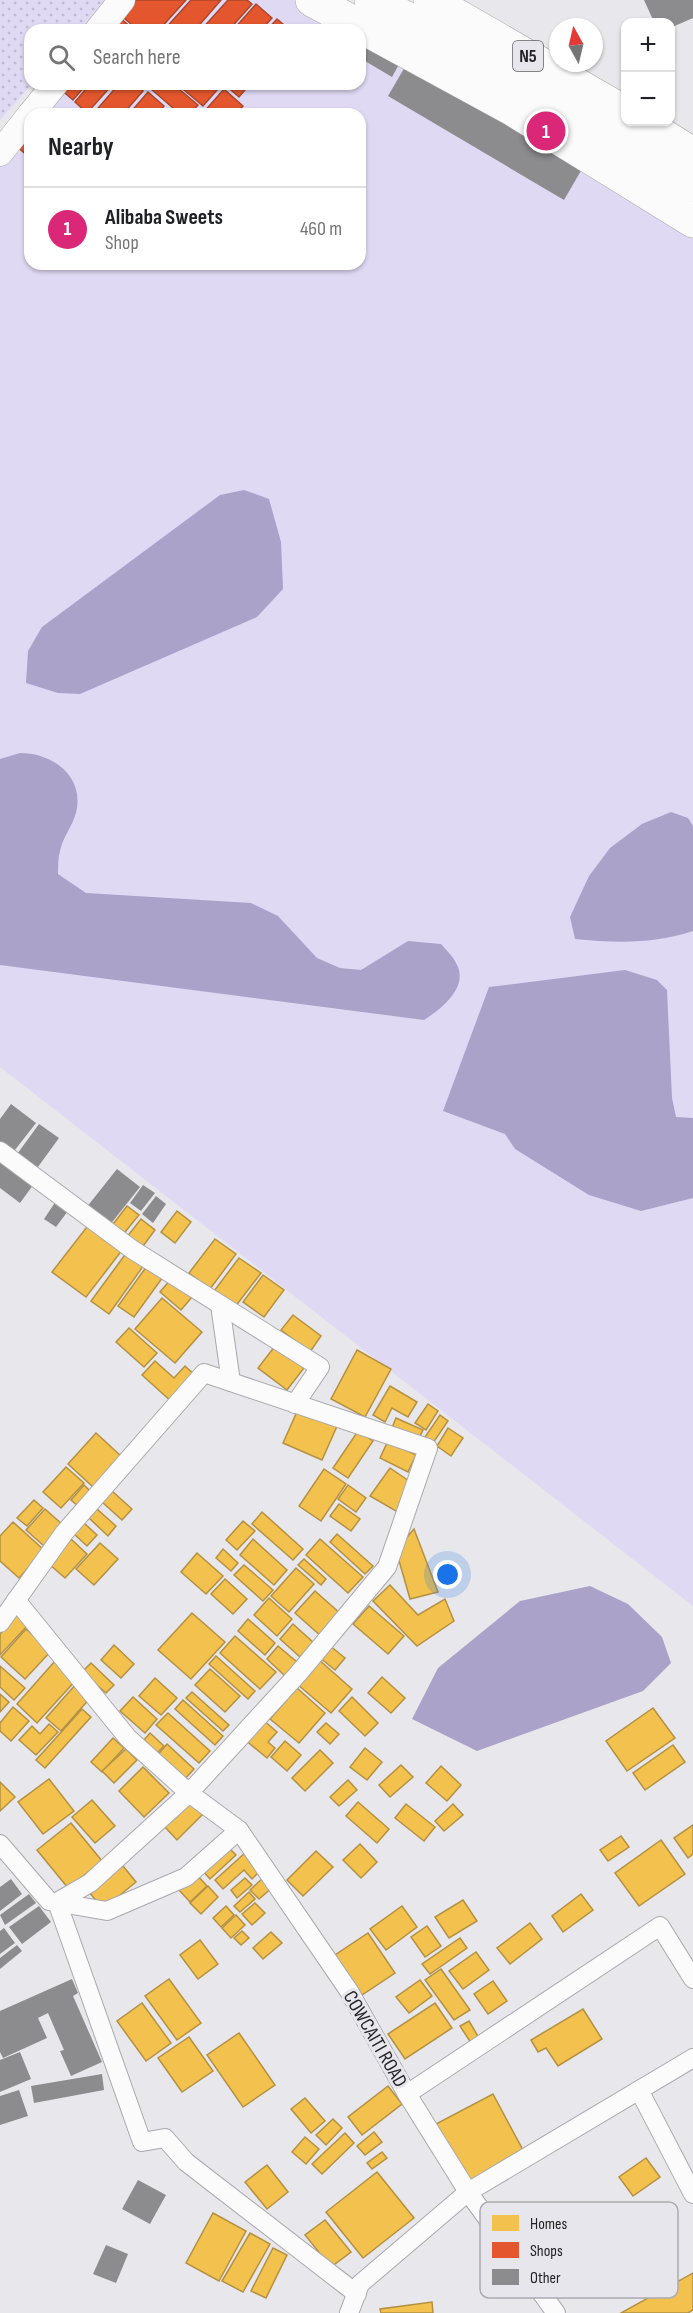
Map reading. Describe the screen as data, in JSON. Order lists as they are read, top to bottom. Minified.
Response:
{"streets":{"highway":["N5"],"street":["COWCAITI ROAD"]},"legend":["Homes","Shops","Other"],"north":"top","page":{"map_buttons":["+","−"],"search":"Search here","heading":"Nearby","pins":"1","list":[{"mark":"1","name":"Alibaba Sweets","note":"Shop","value":"460 m"}]}}
